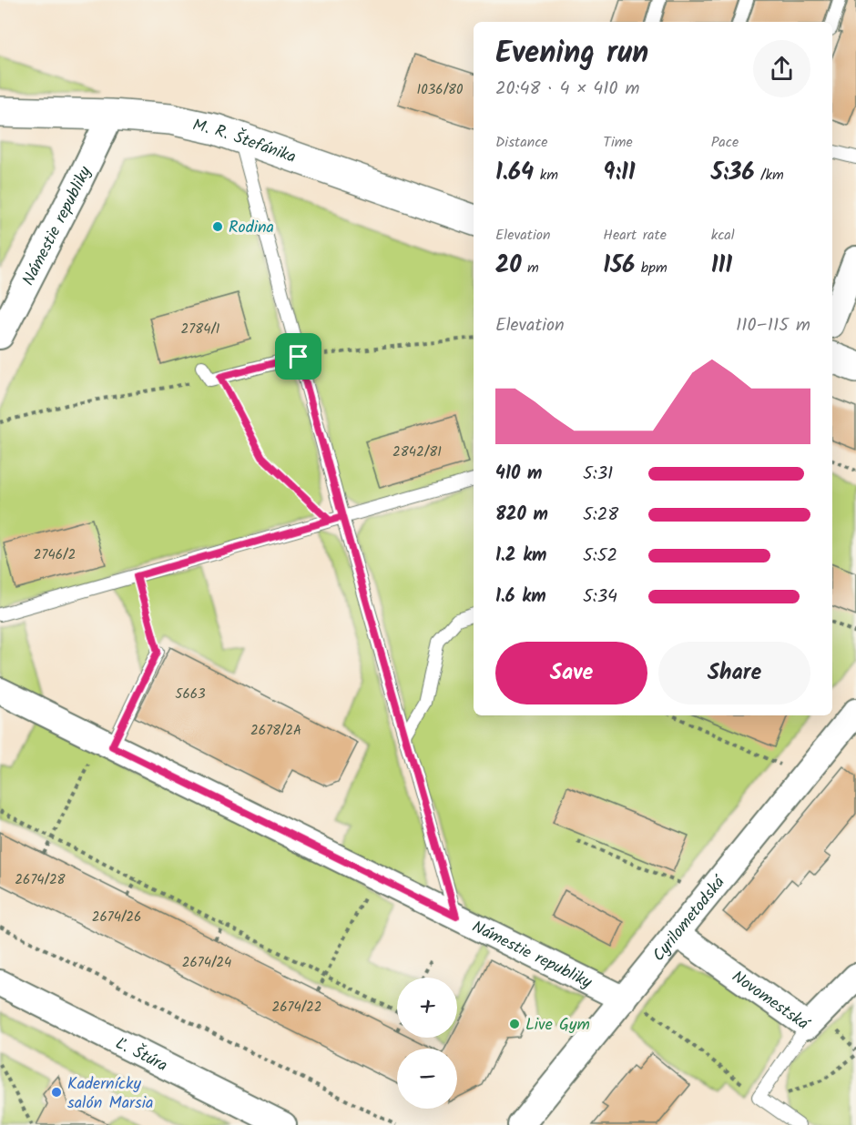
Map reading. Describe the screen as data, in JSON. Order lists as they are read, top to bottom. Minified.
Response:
{"streets":{"street":["M. R. Štefánika","Námestie republiky","Cyrilometodská","Novomestská","Ľ. Štúra"]},"crossings":[["M. R. Štefánika","Námestie republiky"],["Námestie republiky","Cyrilometodská"],["Cyrilometodská","Novomestská"]],"places":["Rodina","Live Gym","Kadernícky salón Marsia"],"house_numbers":["1036/80","2784/1","2842/81","2746/2","5663","2678/2A","2674/28","2674/26","2674/24","2674/22"],"page":{"heading":["Evening run","20:48 · 4 × 410 m"],"stats":[["Distance","1.64 km"],["Time","9:11"],["Pace","5:36 /km"],["Elevation","20 m"],["Heart rate","156 bpm"],["kcal","111"]],"chart":["Elevation","110–115 m"],"list":[{"name":"410 m","note":"5:31"},{"name":"820 m","note":"5:28"},{"name":"1.2 km","note":"5:52"},{"name":"1.6 km","note":"5:34"}],"buttons":["Save","Share"],"map_buttons":["+","−"]}}
